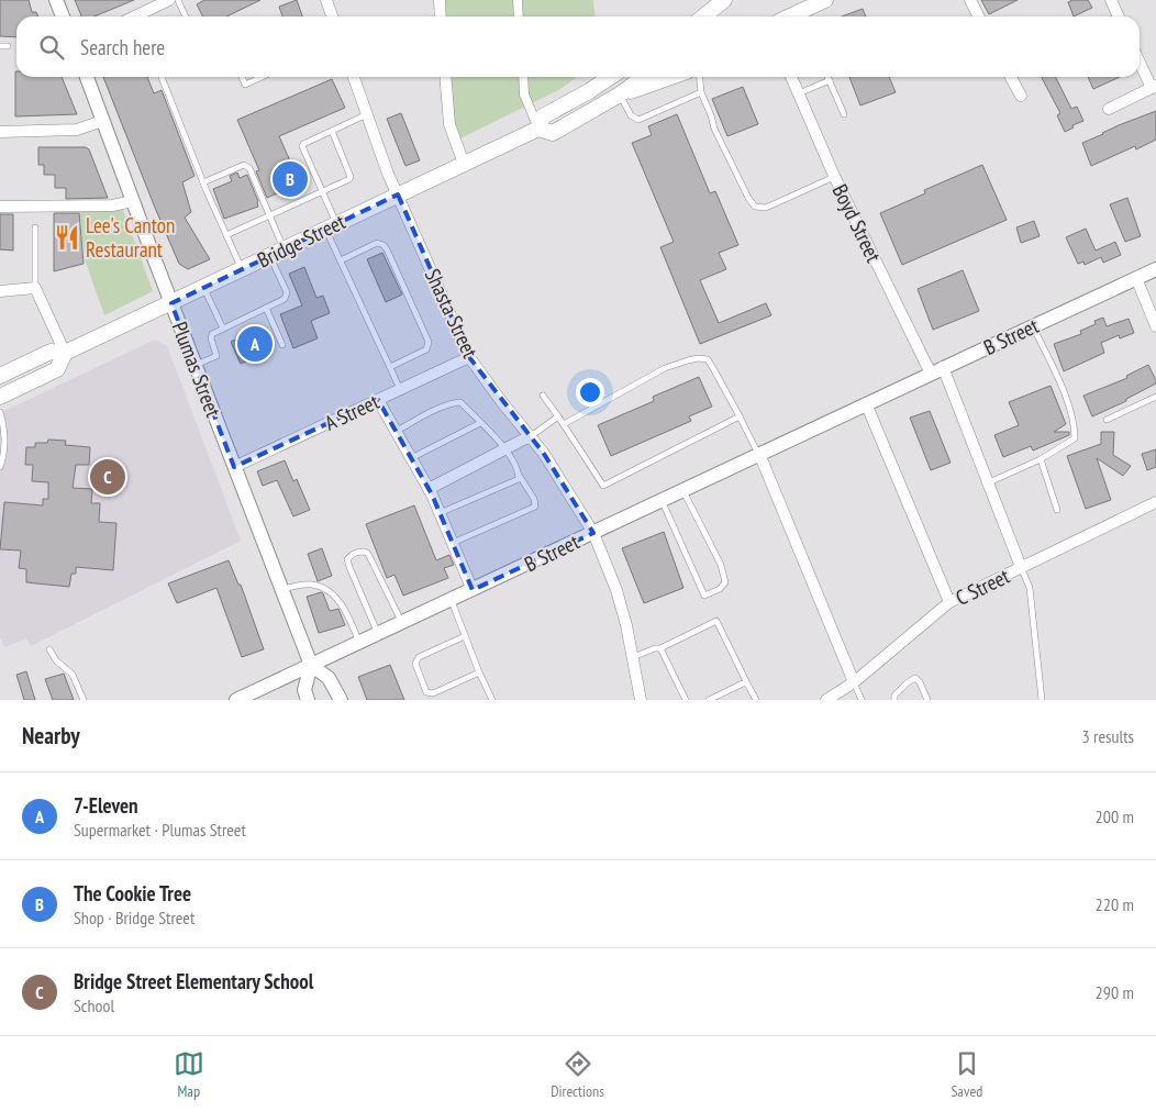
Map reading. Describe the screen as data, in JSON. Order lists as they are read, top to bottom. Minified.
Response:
{"streets":{"main road":["Bridge Street"],"street":["Boyd Street","Shasta Street","B Street","Plumas Street","A Street","C Street"]},"crossings":[["Boyd Street","B Street"],["Boyd Street","C Street"],["Bridge Street","Shasta Street"],["Bridge Street","Plumas Street"],["Shasta Street","B Street"],["Shasta Street","A Street"],["B Street","Plumas Street"],["Plumas Street","A Street"]],"places":{"restaurant":["Lee's Canton Restaurant"]},"page":{"search":"Search here","pins":["B","A","C"],"heading":["Nearby","3 results"],"list":[{"mark":"A","name":"7-Eleven","note":"Supermarket · Plumas Street","value":"200 m"},{"mark":"B","name":"The Cookie Tree","note":"Shop · Bridge Street","value":"220 m"},{"mark":"C","name":"Bridge Street Elementary School","note":"School","value":"290 m"}],"nav":["Map","Directions","Saved"]}}
